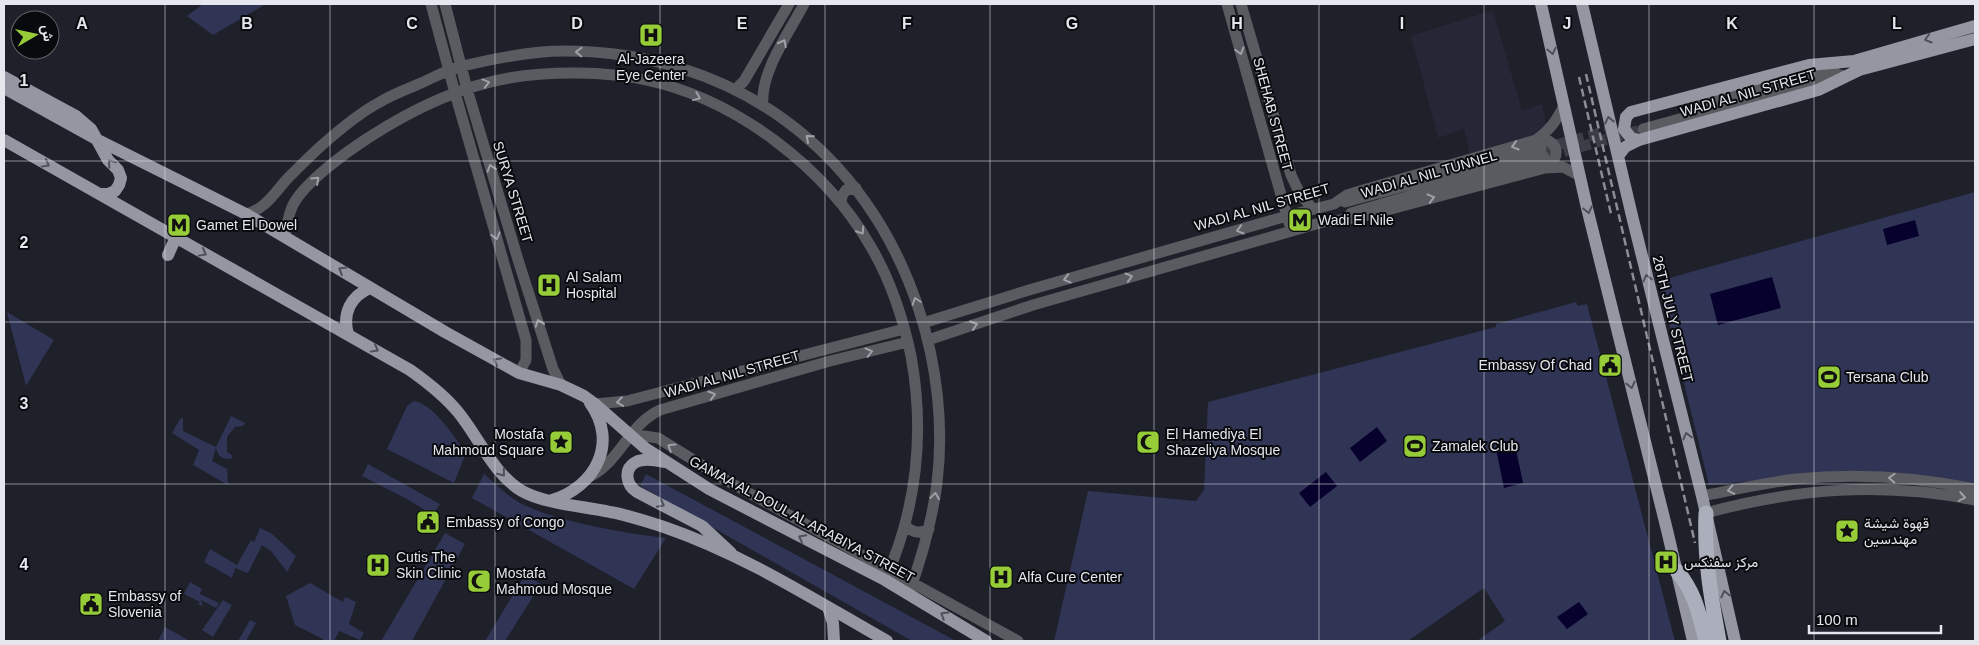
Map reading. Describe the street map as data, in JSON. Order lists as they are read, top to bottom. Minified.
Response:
{"streets":{"main road":["WADI AL NIL STREET","26TH JULY STREET","GAMAA AL DOUL AL ARABIYA STREET"],"street":["SHEHAB STREET","SURYA STREET"]},"crossings":[["WADI AL NIL STREET","SHEHAB STREET"],["WADI AL NIL STREET","26TH JULY STREET"],["WADI AL NIL STREET","GAMAA AL DOUL AL ARABIYA STREET"],["SURYA STREET","GAMAA AL DOUL AL ARABIYA STREET"]],"places":{"hospital":["Al-Jazeera Eye Center","Al Salam Hospital","مركز سفنكس","Cutis The Skin Clinic","Alfa Cure Center"],"metro station":["Wadi El Nile","Gamet El Dowel"],"public building":["Embassy Of Chad","Embassy of Congo","Embassy of Slovenia"],"sports":["Tersana Club","Zamalek Club"],"place":["Mostafa Mahmoud Square","قهوة شيشة مهندسين"],"mosque":["El Hamediya El Shazeliya Mosque","Mostafa Mahmoud Mosque"]},"scale_bar":"100 m","north":"right","grid":{"columns":["A","B","C","D","E","F","G","H","I","J","K","L"],"rows":["1","2","3","4"]}}
